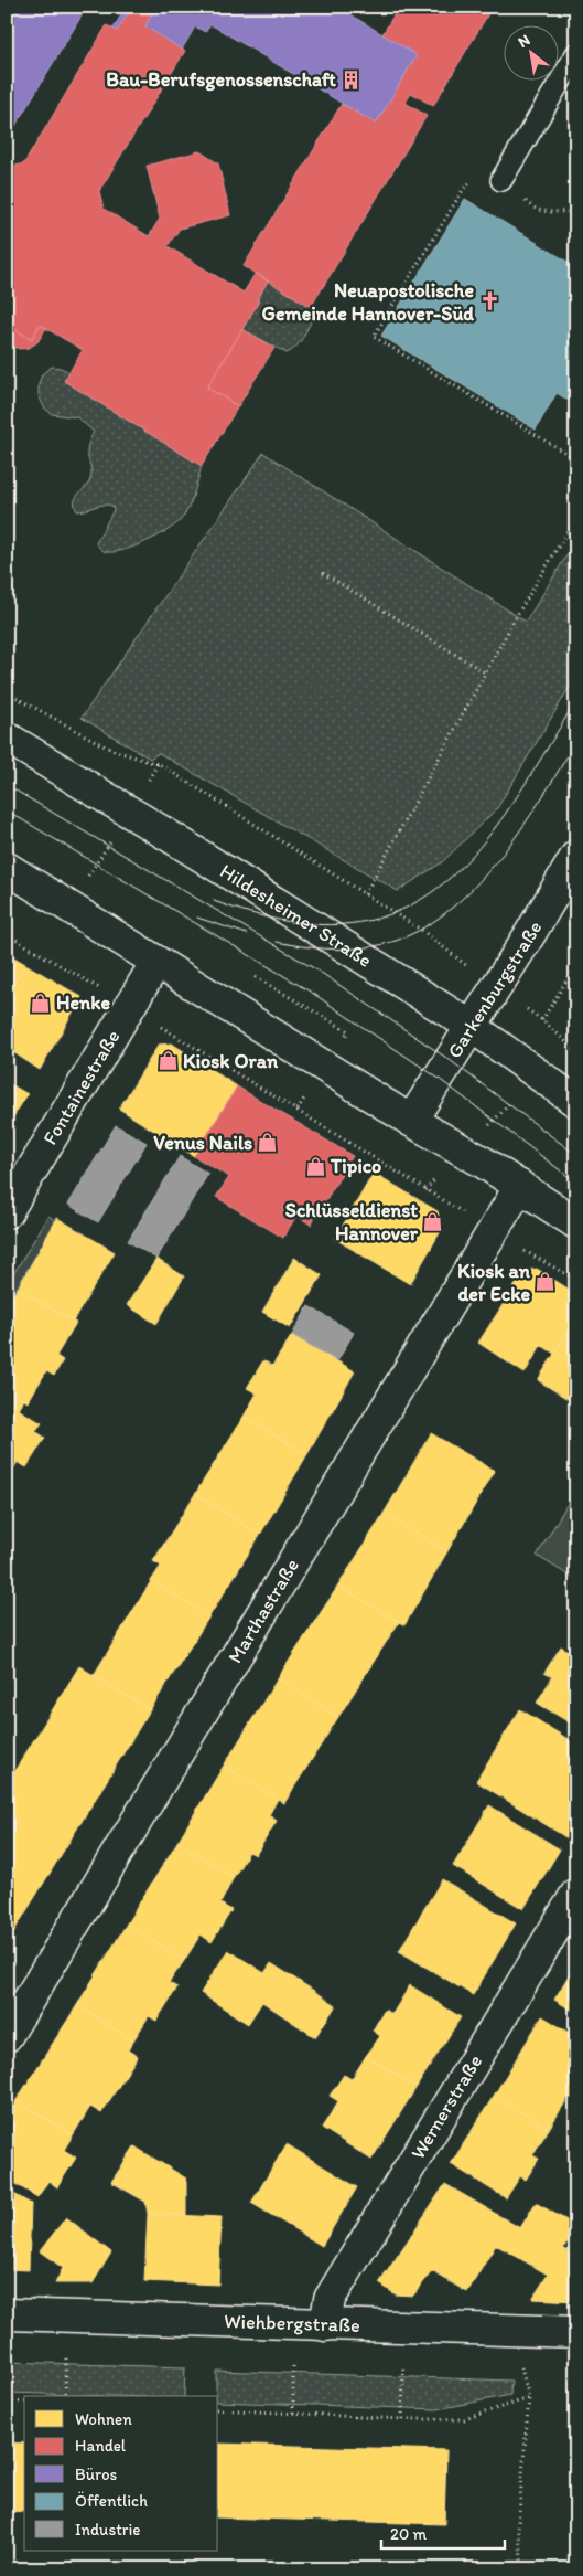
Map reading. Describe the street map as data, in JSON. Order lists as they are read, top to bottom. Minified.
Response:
{"streets":{"street":["Hildesheimer Straße","Garkenburgstraße","Fontainestraße","Marthastraße","Wernerstraße","Wiehbergstraße"]},"crossings":[["Hildesheimer Straße","Garkenburgstraße"],["Wernerstraße","Wiehbergstraße"]],"places":{"building":["Bau-Berufsgenossenschaft"],"church":["Neuapostolische Gemeinde Hannover-Süd"],"shop":["Henke","Kiosk Oran","Venus Nails","Tipico","Schlüsseldienst Hannover","Kiosk an der Ecke"]},"legend":["Wohnen","Handel","Büros","Öffentlich","Industrie"],"scale_bar":"20 m","north":"top left"}
